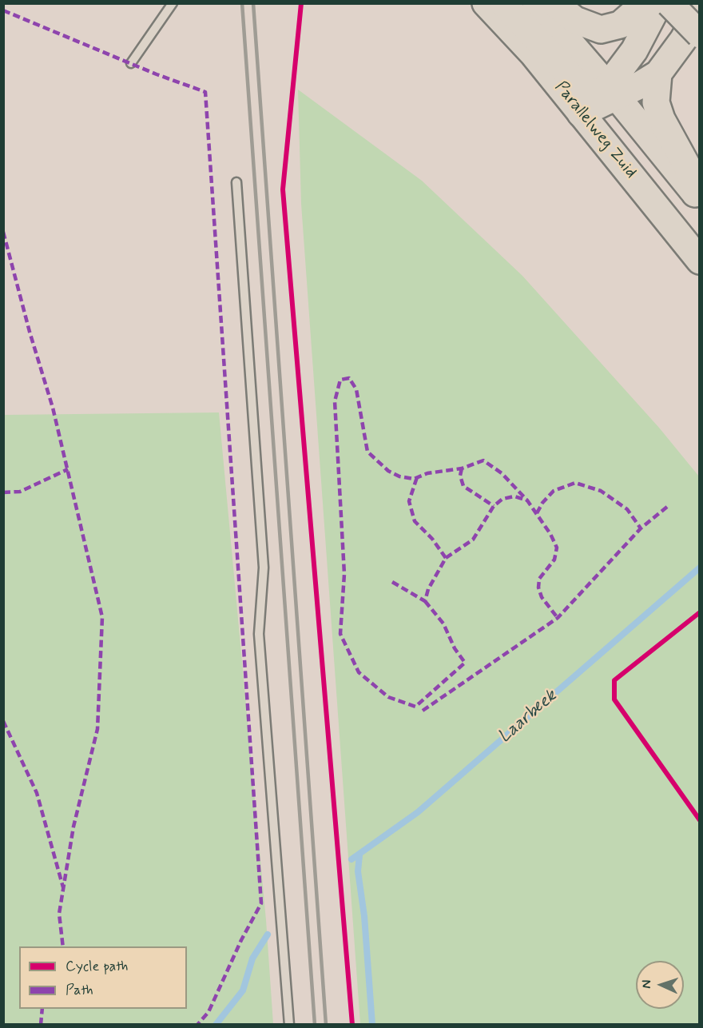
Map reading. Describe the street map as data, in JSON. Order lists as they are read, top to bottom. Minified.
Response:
{"streets":{"highway":["Parallelweg Zuid"]},"water":["Laarbeek"],"legend":["Cycle path","Path"],"north":"left"}
